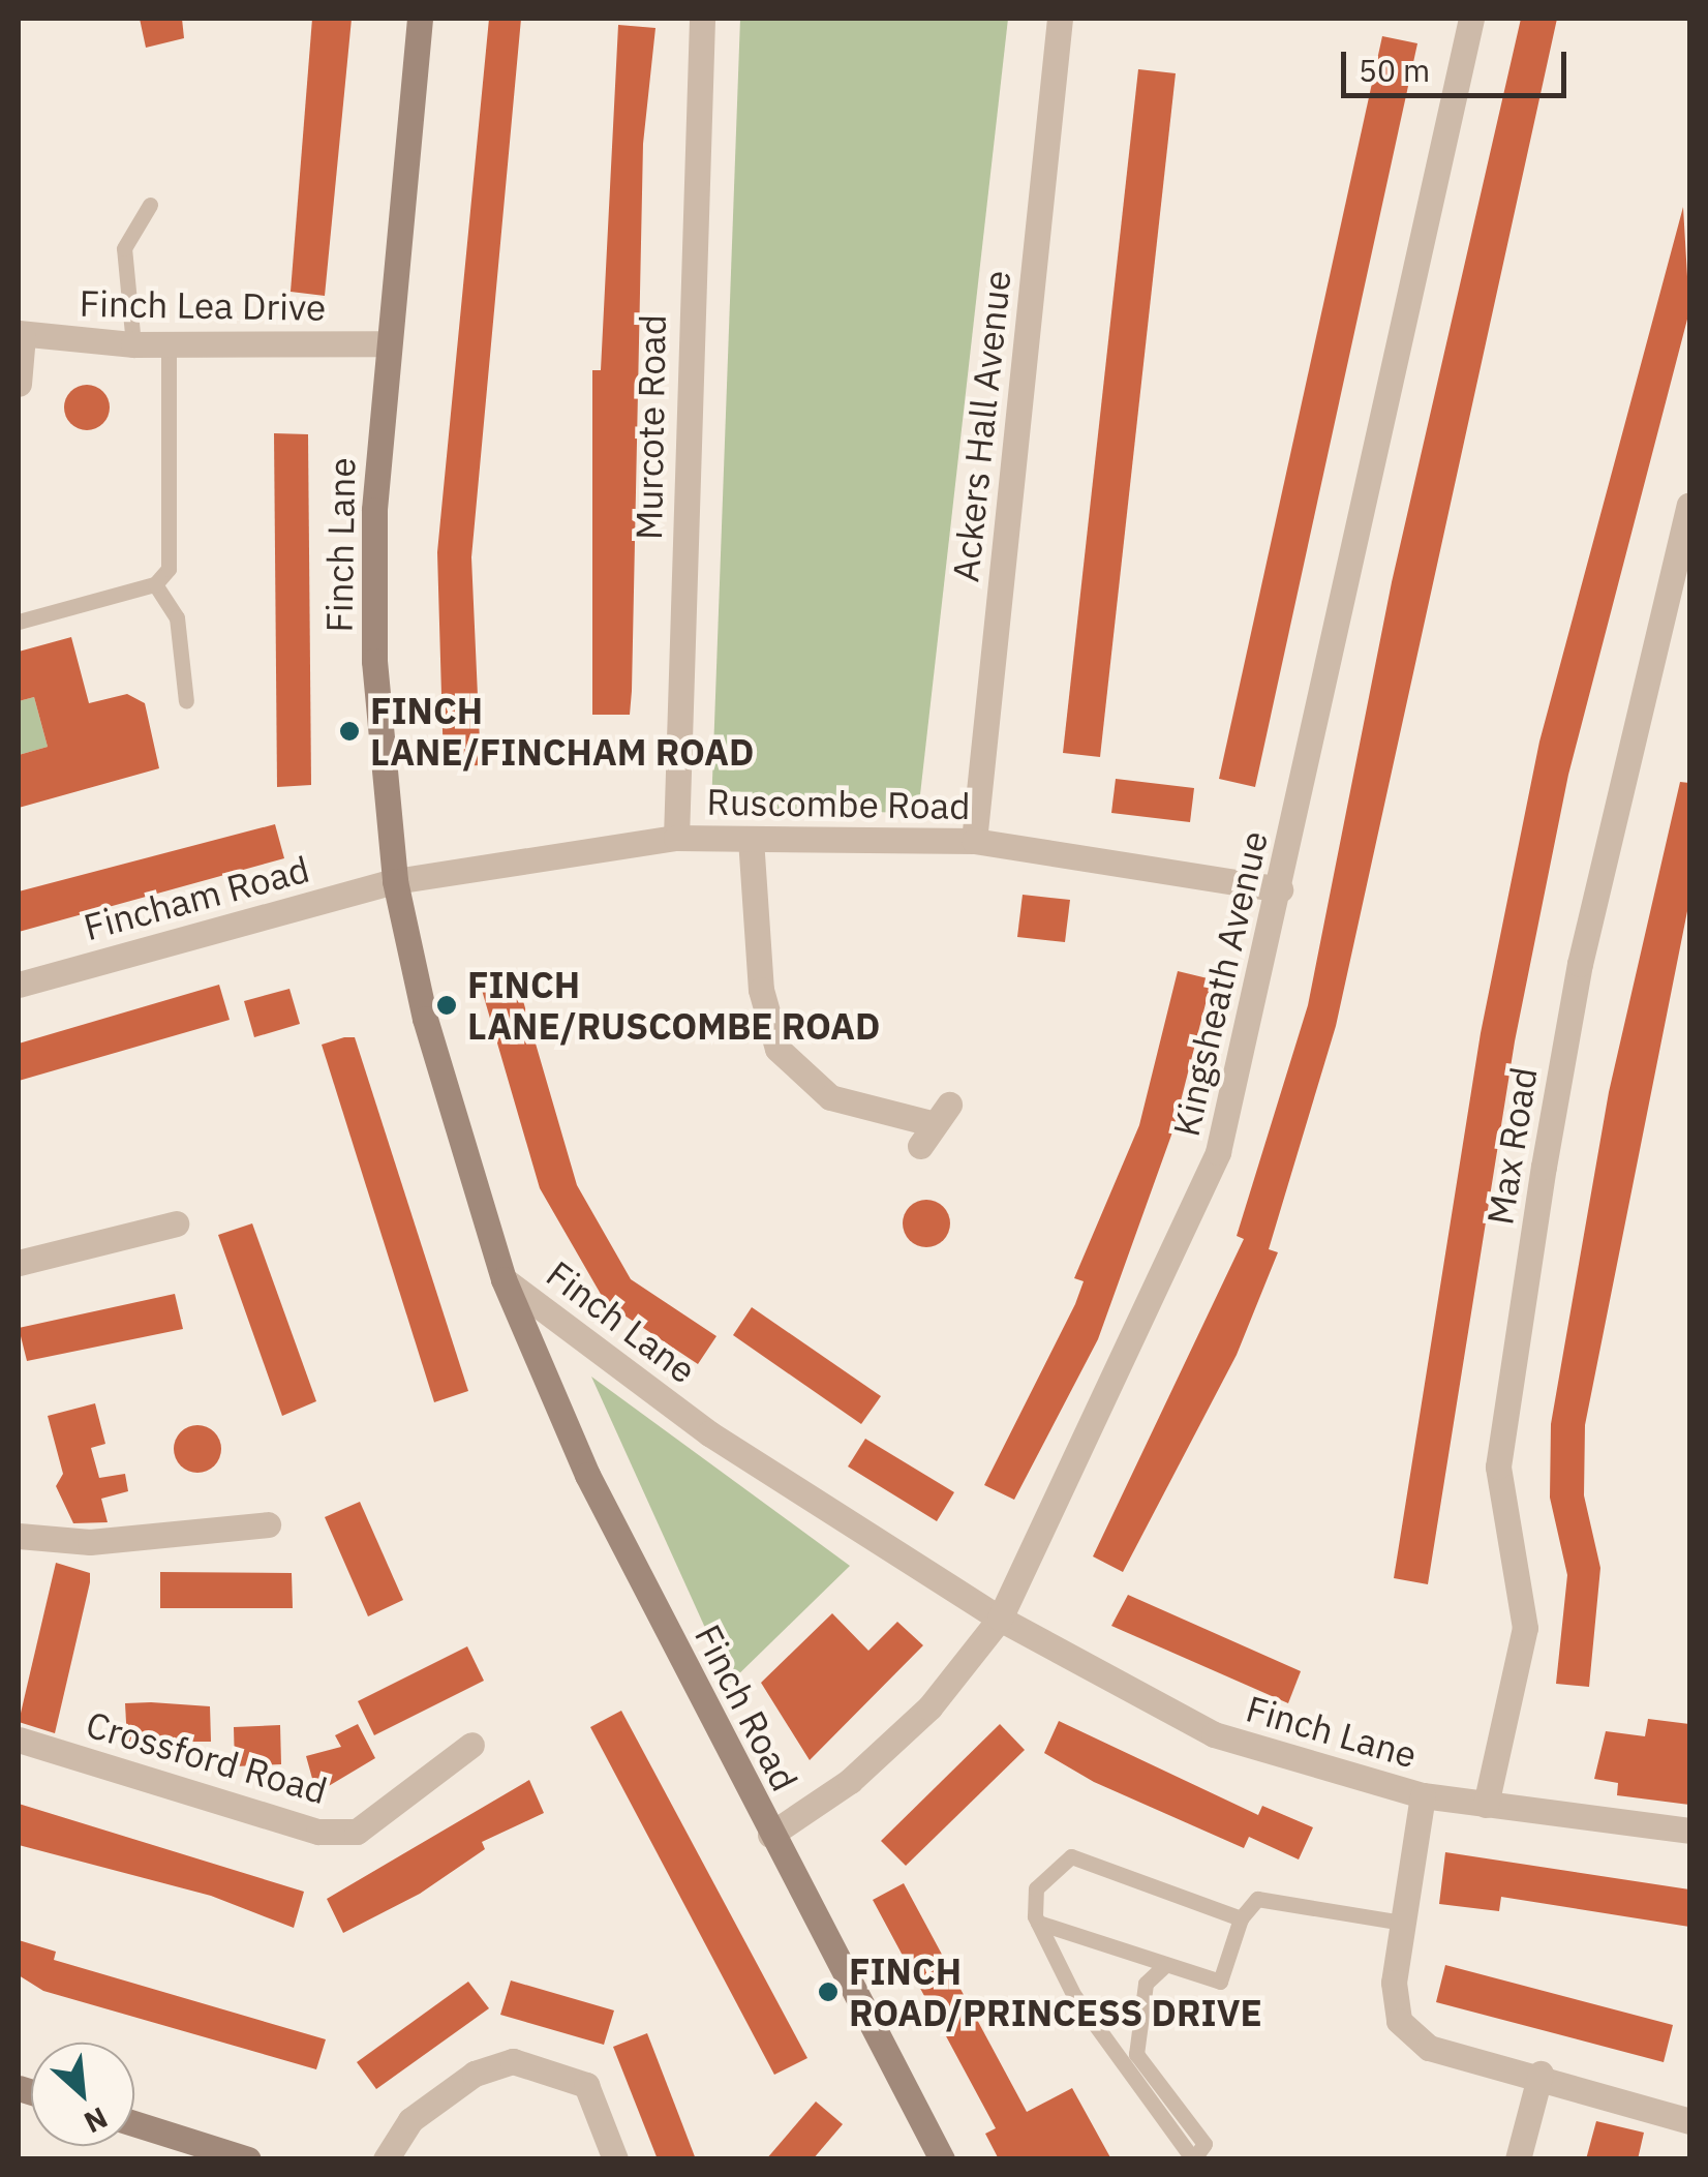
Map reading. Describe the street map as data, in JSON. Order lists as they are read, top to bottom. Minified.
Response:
{"streets":{"street":["Finch Lea Drive","Ackers Hall Avenue","Murcote Road","Finch Lane","Ruscombe Road","Fincham Road","Kingsheath Avenue","Max Road","Finch Road","Crossford Road"]},"crossings":[["Finch Lea Drive","Finch Lane"],["Ackers Hall Avenue","Ruscombe Road"],["Murcote Road","Ruscombe Road"],["Finch Lane","Ruscombe Road"],["Finch Lane","Fincham Road"],["Finch Lane","Kingsheath Avenue"],["Finch Lane","Max Road"],["Finch Lane","Finch Road"],["Ruscombe Road","Fincham Road"],["Ruscombe Road","Kingsheath Avenue"],["Kingsheath Avenue","Finch Road"]],"places":["FINCH LANE/FINCHAM ROAD","FINCH LANE/RUSCOMBE ROAD","FINCH ROAD/PRINCESS DRIVE"],"scale_bar":"50 m","north":"bottom right"}
